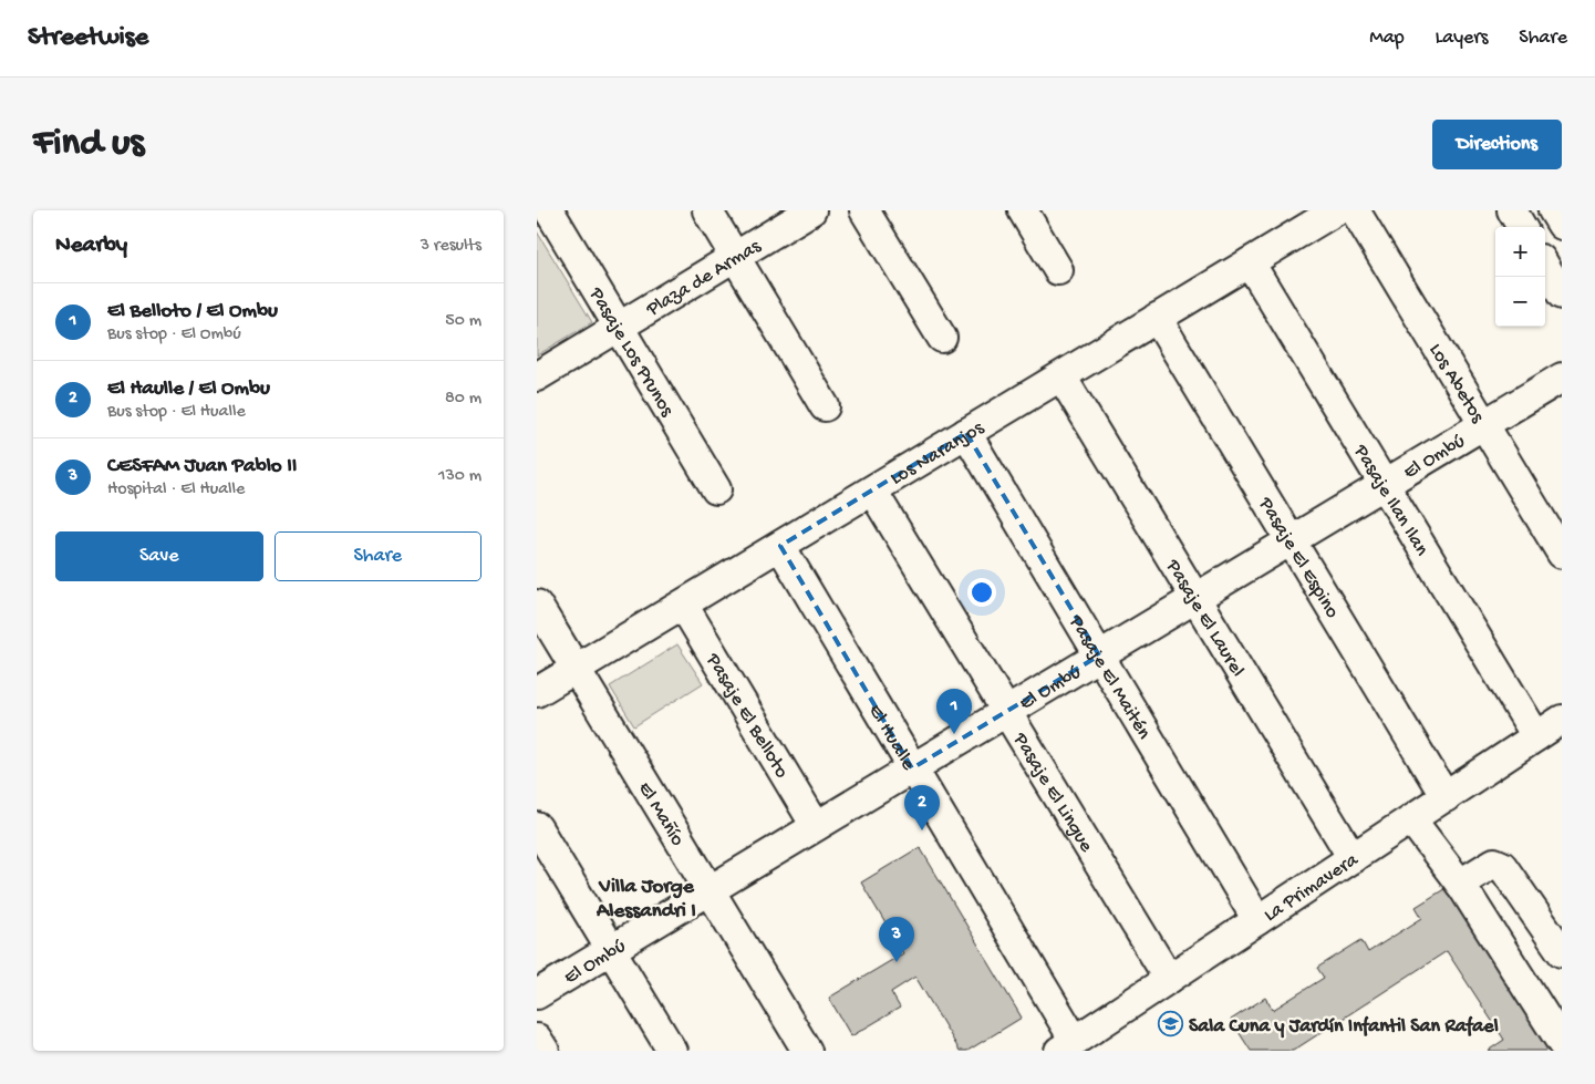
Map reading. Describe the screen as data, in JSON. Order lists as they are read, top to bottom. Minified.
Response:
{"streets":{"street":["Plaza de Armas","Pasaje Los Prunos","Los Abetos","Los Naranjos","El Ombú","Pasaje Ilan Ilan","Pasaje El Espino","Pasaje El Laurel","Pasaje El Maitén","Pasaje El Belloto","El Hualle","Pasaje El Lingue","El Mañío","La Primavera"]},"crossings":[["Plaza de Armas","Pasaje Los Prunos"],["Los Abetos","El Ombú"],["Los Naranjos","Pasaje Ilan Ilan"],["Los Naranjos","Pasaje El Espino"],["Los Naranjos","Pasaje El Laurel"],["Los Naranjos","Pasaje El Maitén"],["Los Naranjos","Pasaje El Belloto"],["Los Naranjos","El Hualle"],["Los Naranjos","Pasaje El Lingue"],["Los Naranjos","El Mañío"],["El Ombú","Pasaje Ilan Ilan"],["El Ombú","Pasaje El Espino"],["El Ombú","Pasaje El Laurel"],["El Ombú","Pasaje El Maitén"],["El Ombú","Pasaje El Belloto"],["El Ombú","El Hualle"],["El Ombú","Pasaje El Lingue"],["El Ombú","El Mañío"],["Pasaje Ilan Ilan","La Primavera"],["Pasaje El Espino","La Primavera"],["Pasaje El Laurel","La Primavera"],["Pasaje El Maitén","La Primavera"],["El Hualle","La Primavera"],["Pasaje El Lingue","La Primavera"]],"districts":["Villa Jorge Alessandri I"],"places":{"school or university":["Sala Cuna y Jardín Infantil San Rafael"]},"page":{"header":"Streetwise","nav":["Map","Layers","Share"],"buttons":["Directions",["Save","Share"]],"title":"Find us","heading":["Nearby","3 results"],"map_buttons":["+","−"],"list":[{"mark":"1","name":"El Belloto / El Ombu","note":"Bus stop · El Ombú","value":"50 m"},{"mark":"2","name":"El Haulle / El Ombu","note":"Bus stop · El Hualle","value":"80 m"},{"mark":"3","name":"CESFAM Juan Pablo II","note":"Hospital · El Hualle","value":"130 m"}],"pins":["1","2","3"]}}
